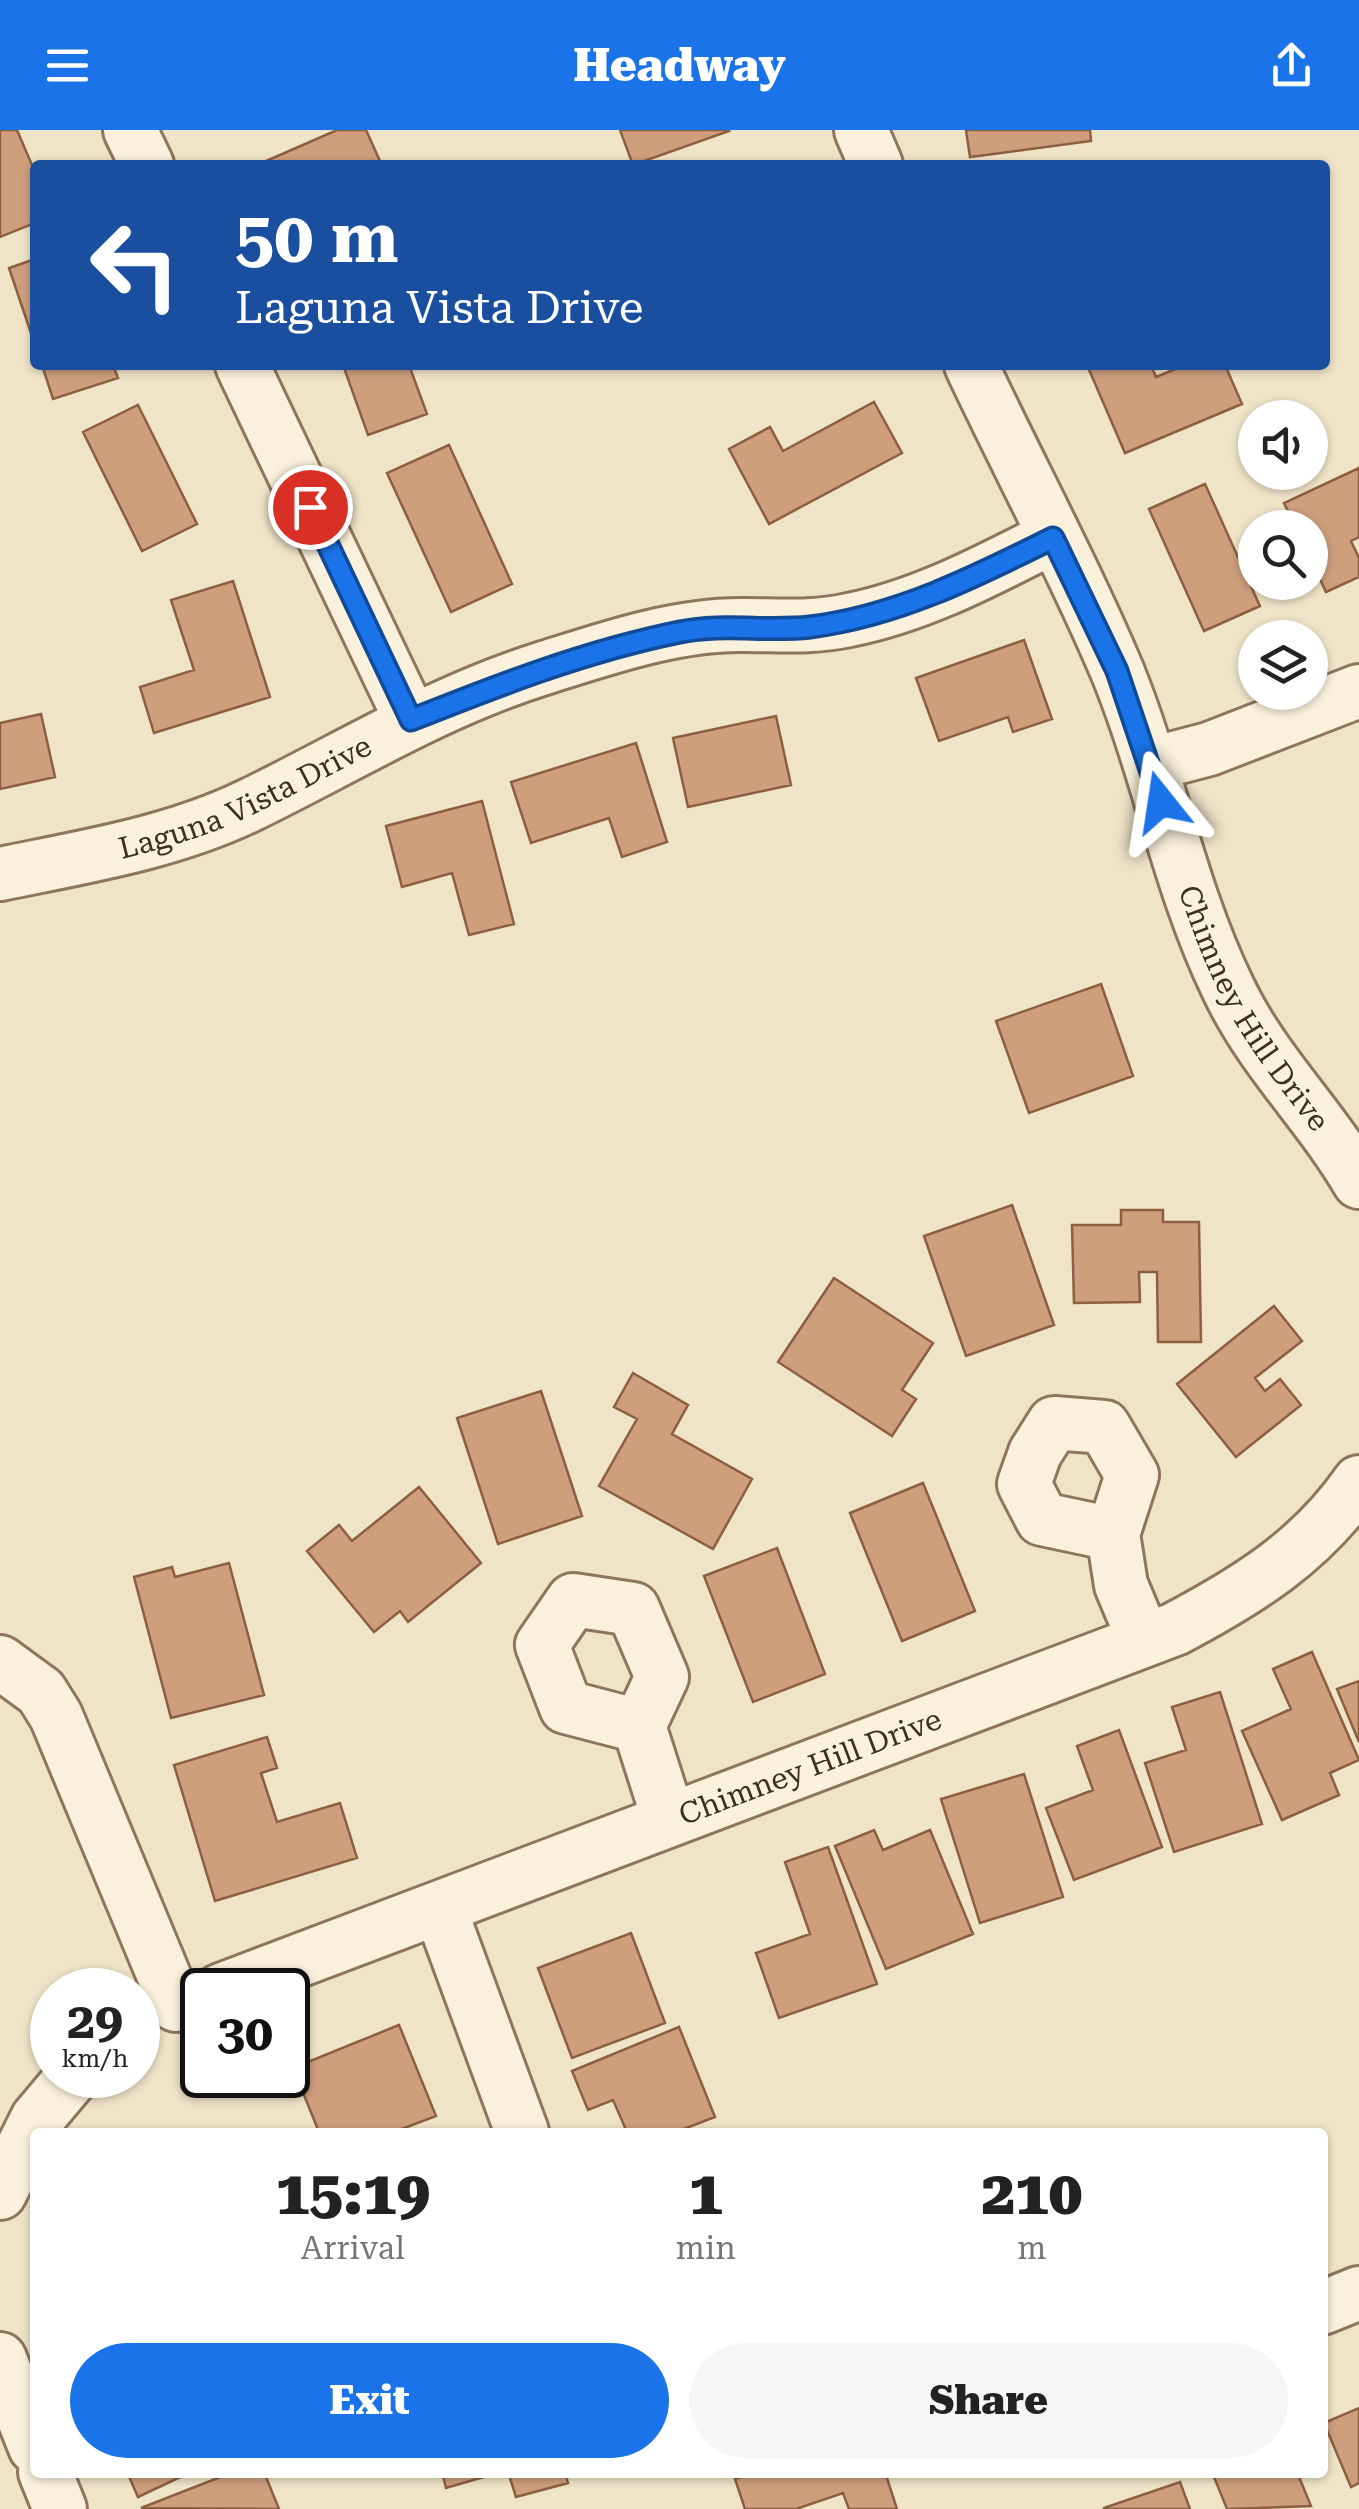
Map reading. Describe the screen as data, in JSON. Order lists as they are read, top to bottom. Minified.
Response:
{"streets":{"street":["Laguna Vista Drive","Chimney Hill Drive"]},"crossings":[["Laguna Vista Drive","Chimney Hill Drive"]],"page":{"header":"Headway","turn":["50 m","Laguna Vista Drive"],"speed":"29 km/h","limit":"30","eta":["15:19","Arrival","1","min","210","m"],"buttons":["Exit","Share"]}}
